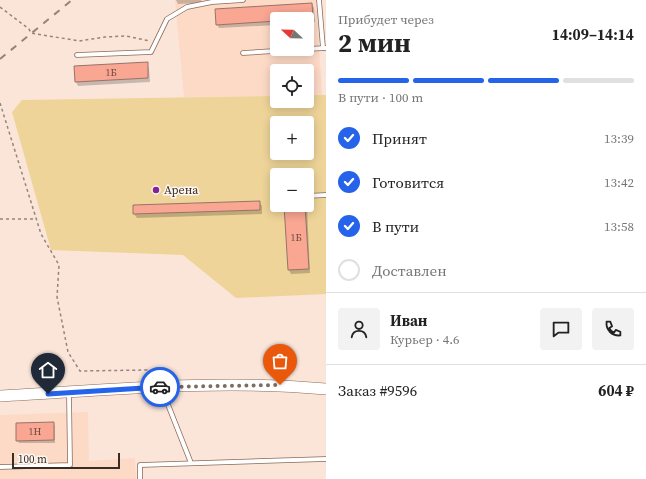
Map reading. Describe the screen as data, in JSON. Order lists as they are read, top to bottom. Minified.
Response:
{"places":["Арена"],"house_numbers":["1Б","1Б","1Н"],"scale_bar":"100 m","north":"left","page":{"heading":["2 мин","Прибудет через","14:09–14:14"],"panel":["Иван","Курьер · 4.6","Заказ #9596","604 ₽"],"map_buttons":["+","−"],"bar":"В пути · 100 m","list":[["Принят","13:39"],["Готовится","13:42"],["В пути","13:58"],"Доставлен"],"scale":"100 m"}}
